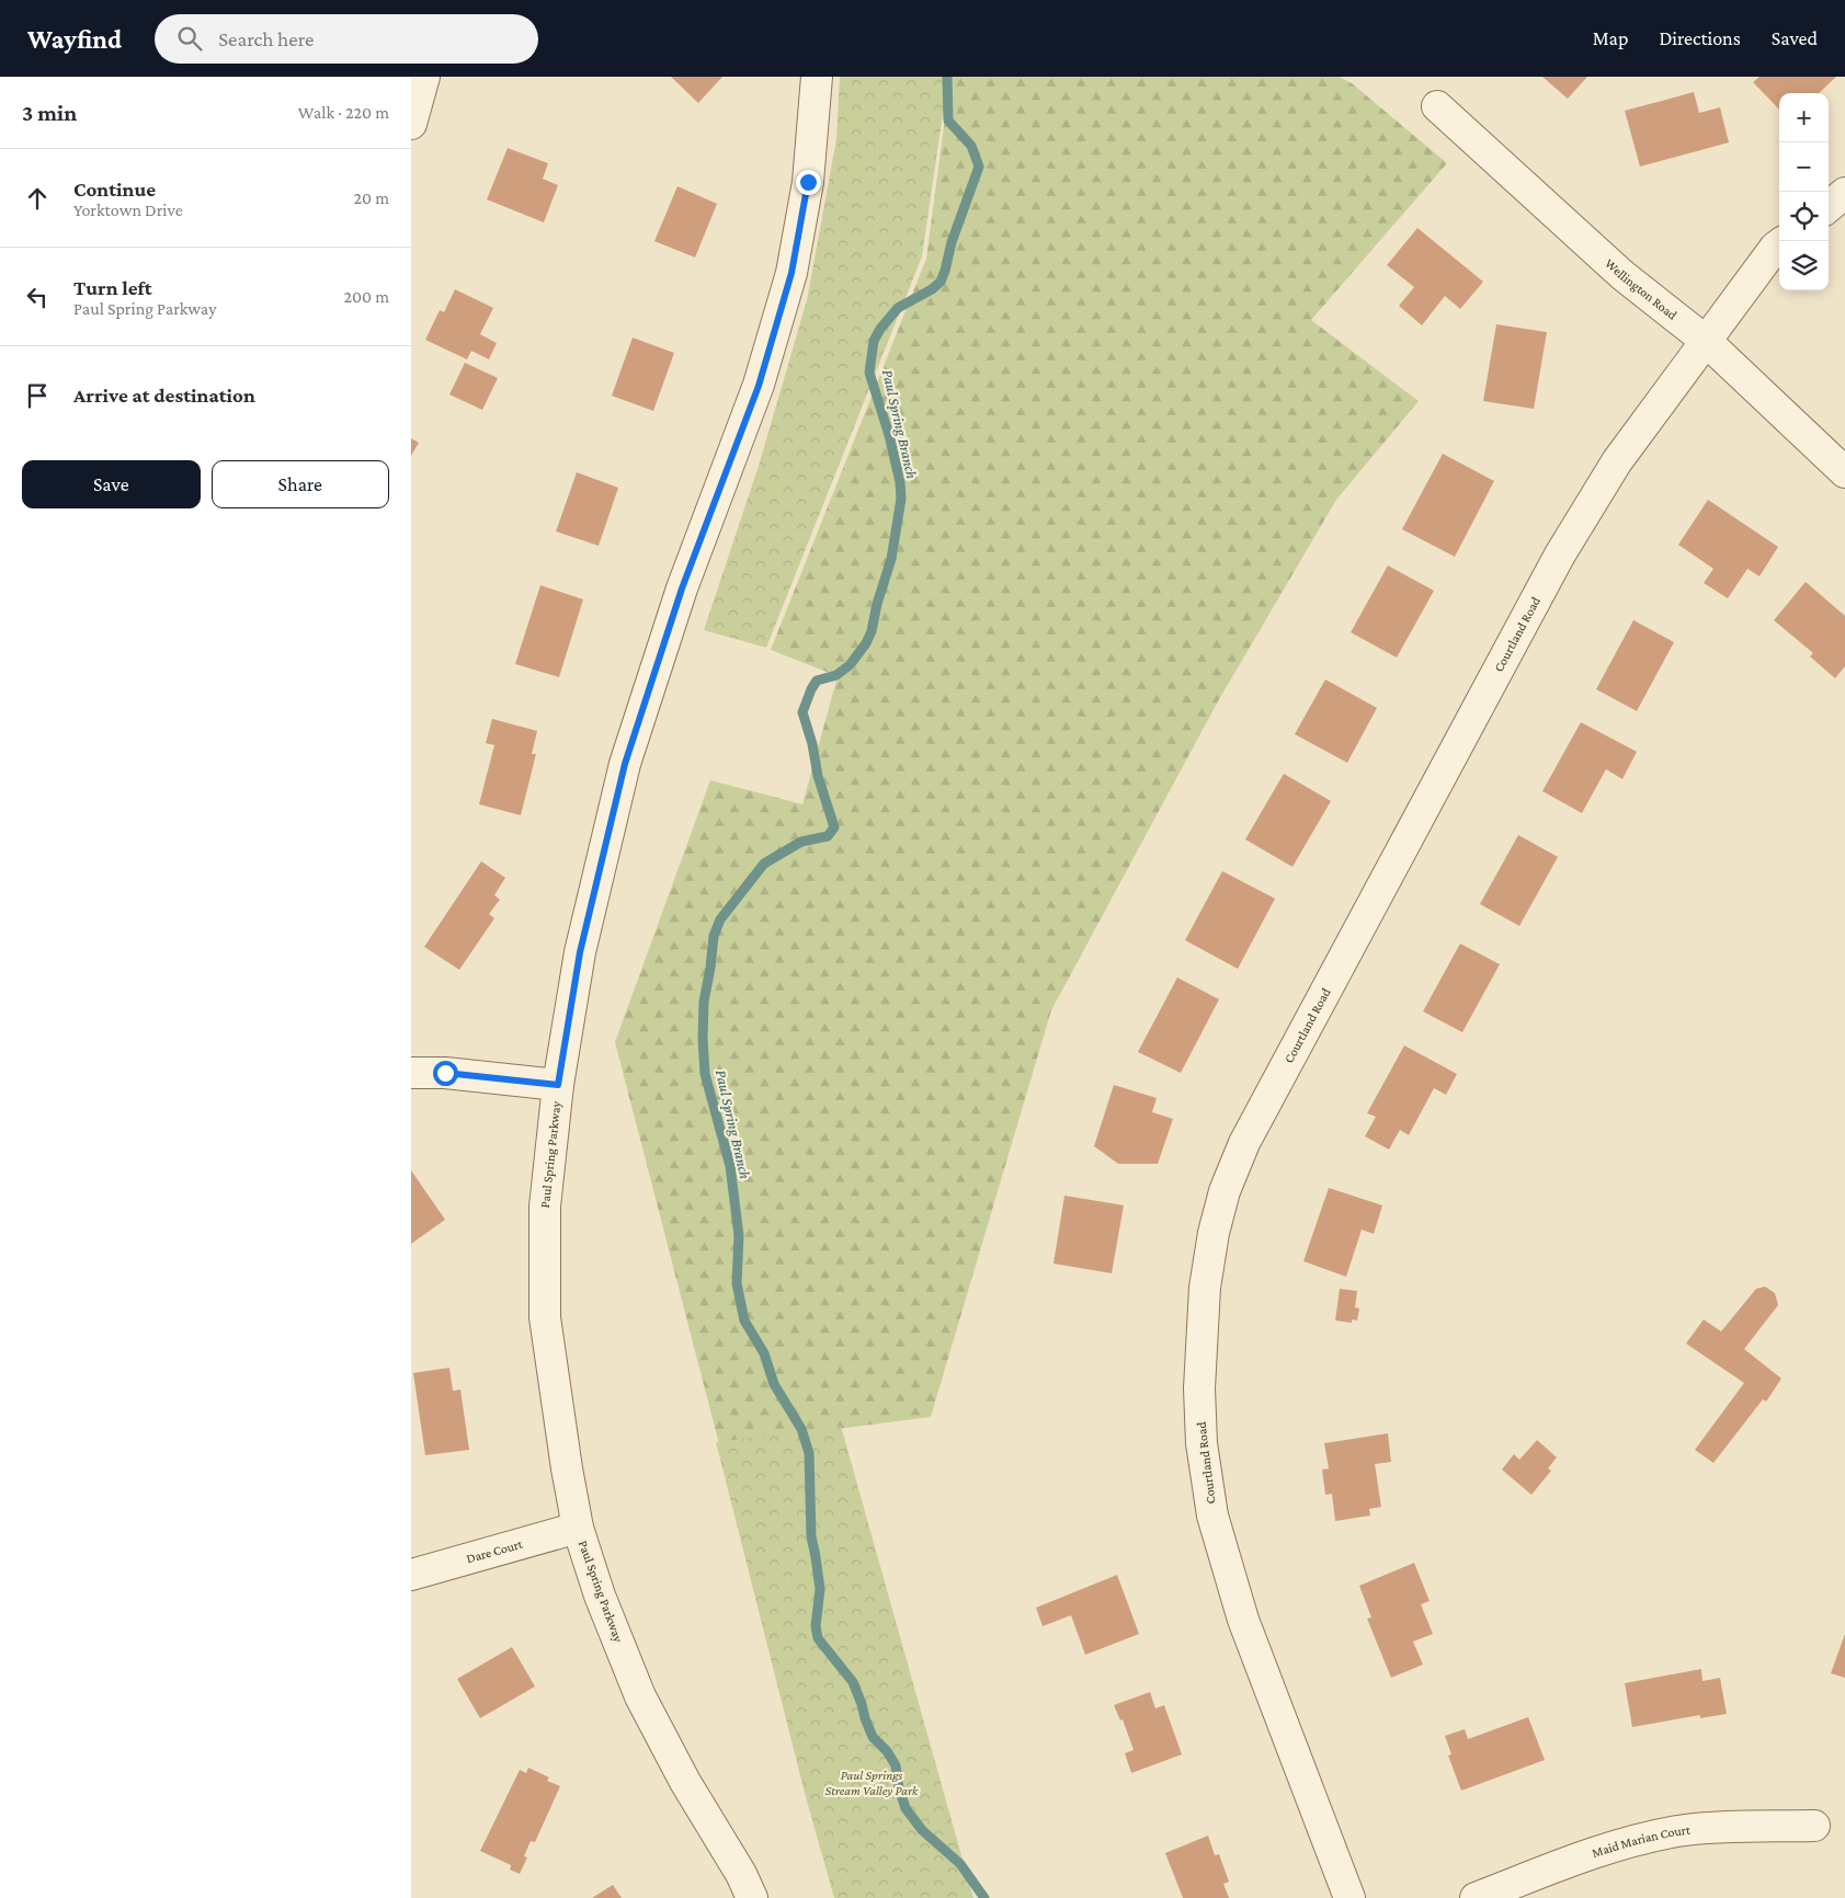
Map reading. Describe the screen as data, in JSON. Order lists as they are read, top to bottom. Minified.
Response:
{"streets":{"street":["Wellington Road","Courtland Road","Paul Spring Parkway","Dare Court","Maid Marian Court"]},"crossings":[["Wellington Road","Courtland Road"],["Paul Spring Parkway","Dare Court"]],"water":["Paul Spring Branch"],"parks":["Paul Springs Stream Valley Park"],"page":{"header":"Wayfind","search":"Search here","nav":["Map","Directions","Saved"],"heading":["3 min","Walk · 220 m"],"map_buttons":["+","−"],"list":[["Continue","Yorktown Drive","20 m"],["Turn left","Paul Spring Parkway","200 m"],"Arrive at destination"],"buttons":["Save","Share"]}}
